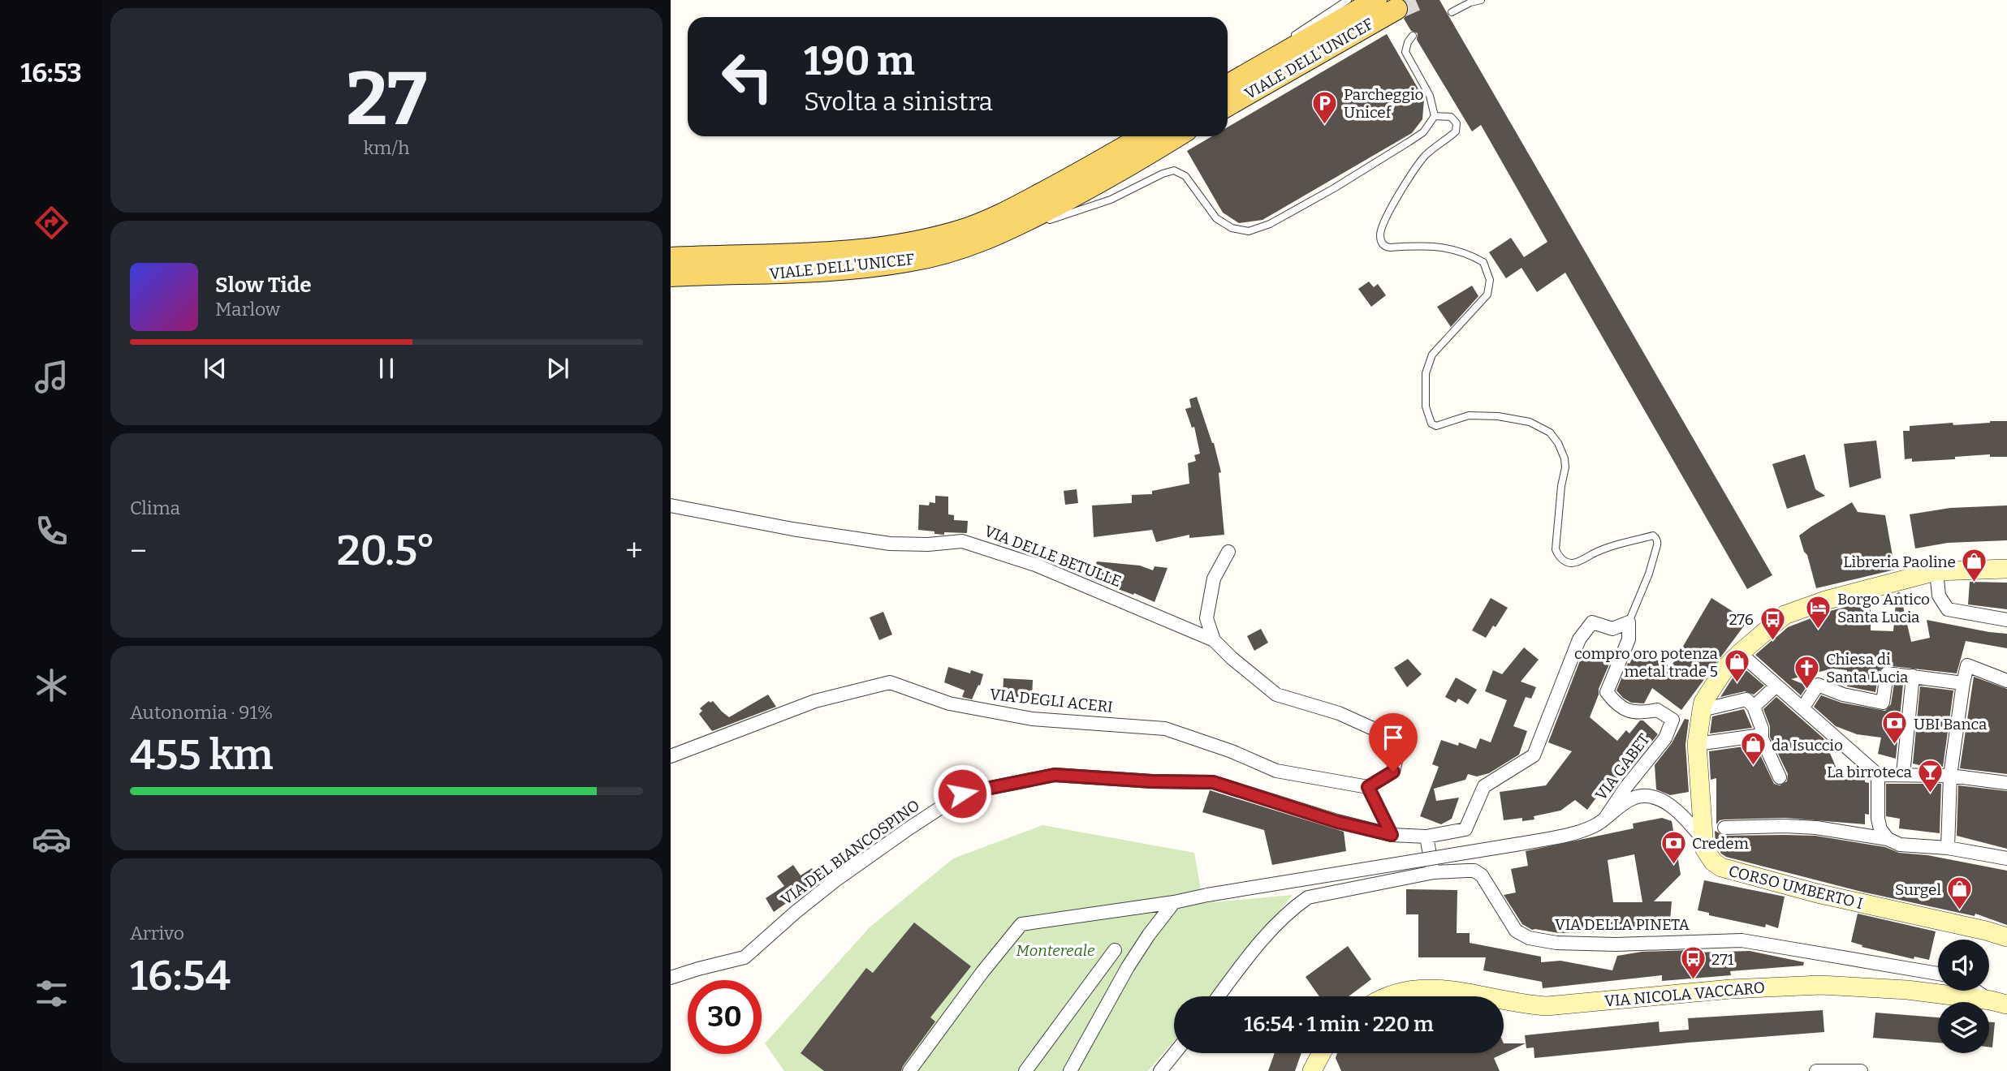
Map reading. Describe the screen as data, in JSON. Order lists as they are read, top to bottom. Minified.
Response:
{"streets":{"main road":["VIALE DELL'UNICEF"],"street":["VIA DELLE BETULLE","VIA DEGLI ACERI","VIA GABET","VIA DEL BIANCOSPINO","CORSO UMBERTO I","VIA DELLA PINETA","VIA NICOLA VACCARO"]},"crossings":[["VIA DELLE BETULLE","VIA DEGLI ACERI"],["VIA GABET","VIA DEL BIANCOSPINO"]],"parks":["Montereale"],"places":{"parking":["Parcheggio Unicef"],"shop":["Libreria Paoline","compro oro potenza metal trade 5","da Isuccio","Surgel"],"hotel":["Borgo Antico Santa Lucia"],"bus stop":["276","271"],"church":["Chiesa di Santa Lucia"],"bank":["UBI Banca","Credem"],"bar":["La birroteca"]},"page":{"tabs":"16:53","tile":[["27","km/h"],"Clima",["Autonomia · 91%","455 km"],["Arrivo","16:54"]],"turn":["190 m","Svolta a sinistra"],"song":["Slow Tide","Marlow"],"heat":["−","20.5°","+"],"limit":"30","trip":"16:54 · 1 min · 220 m"}}
